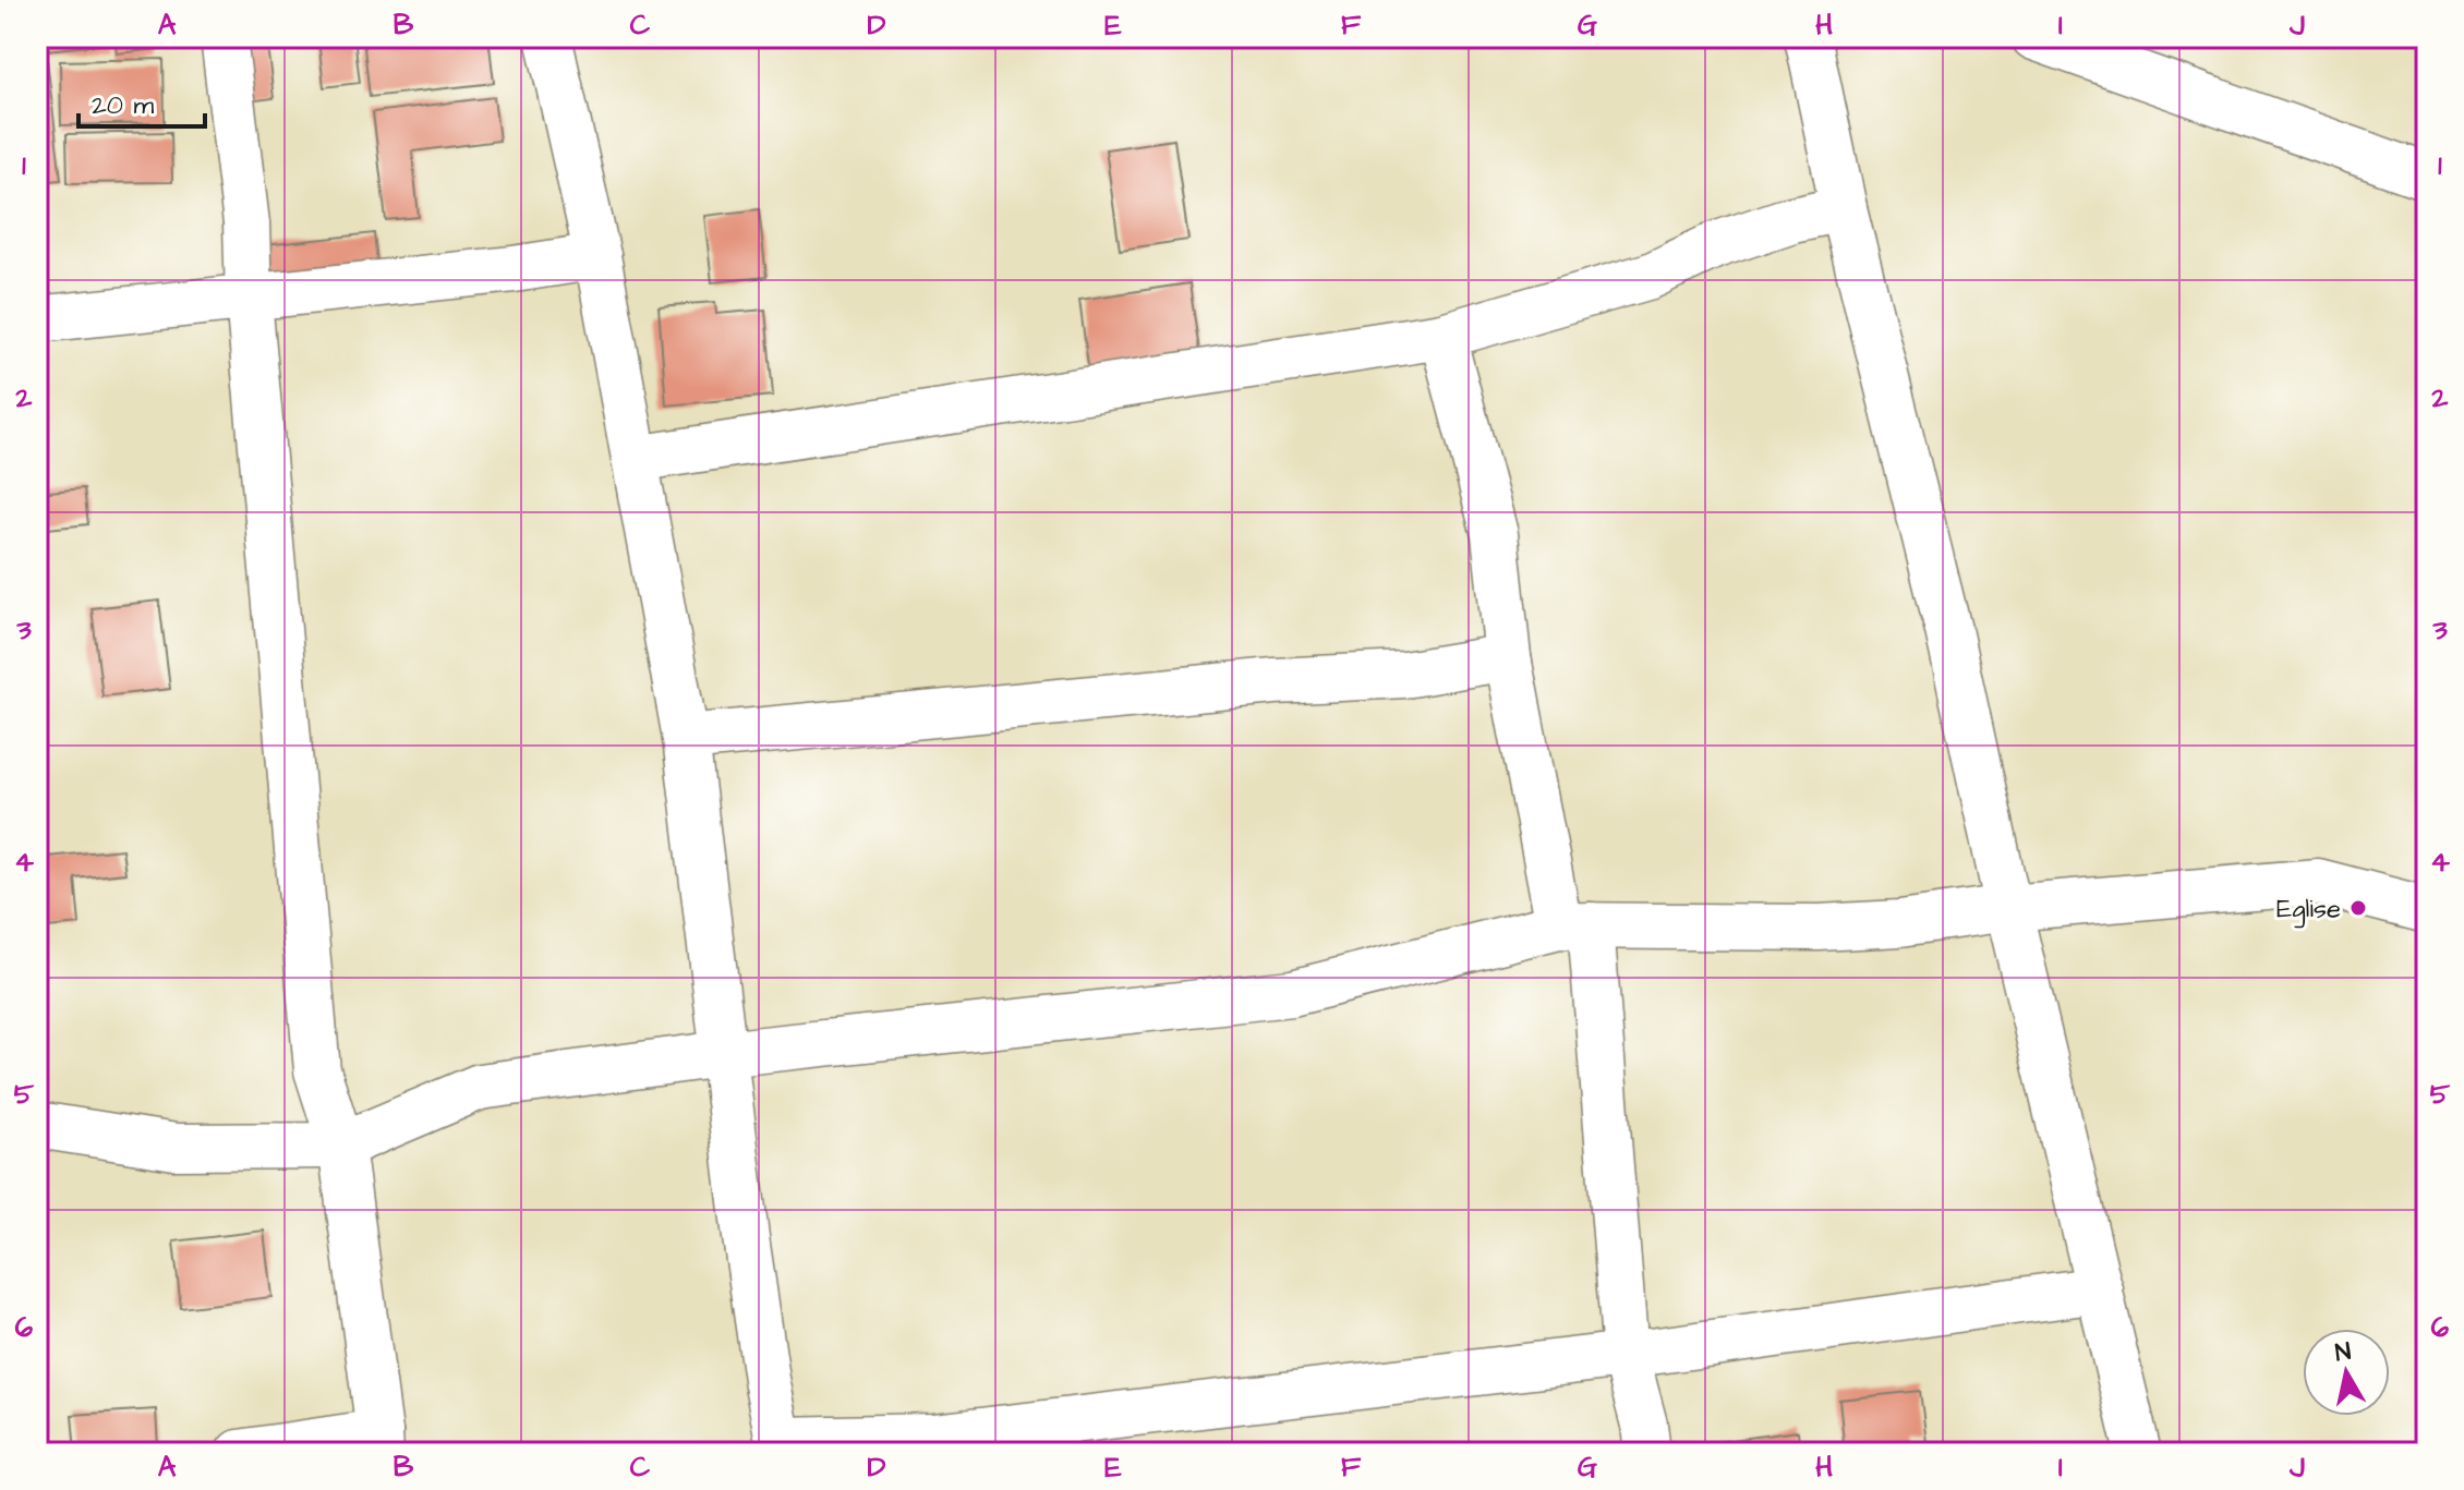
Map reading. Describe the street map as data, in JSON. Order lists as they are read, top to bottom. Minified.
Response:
{"places":["Eglise"],"scale_bar":"20 m","north":"top","grid":{"columns":["A","B","C","D","E","F","G","H","I","J"],"rows":["1","2","3","4","5","6"]}}
